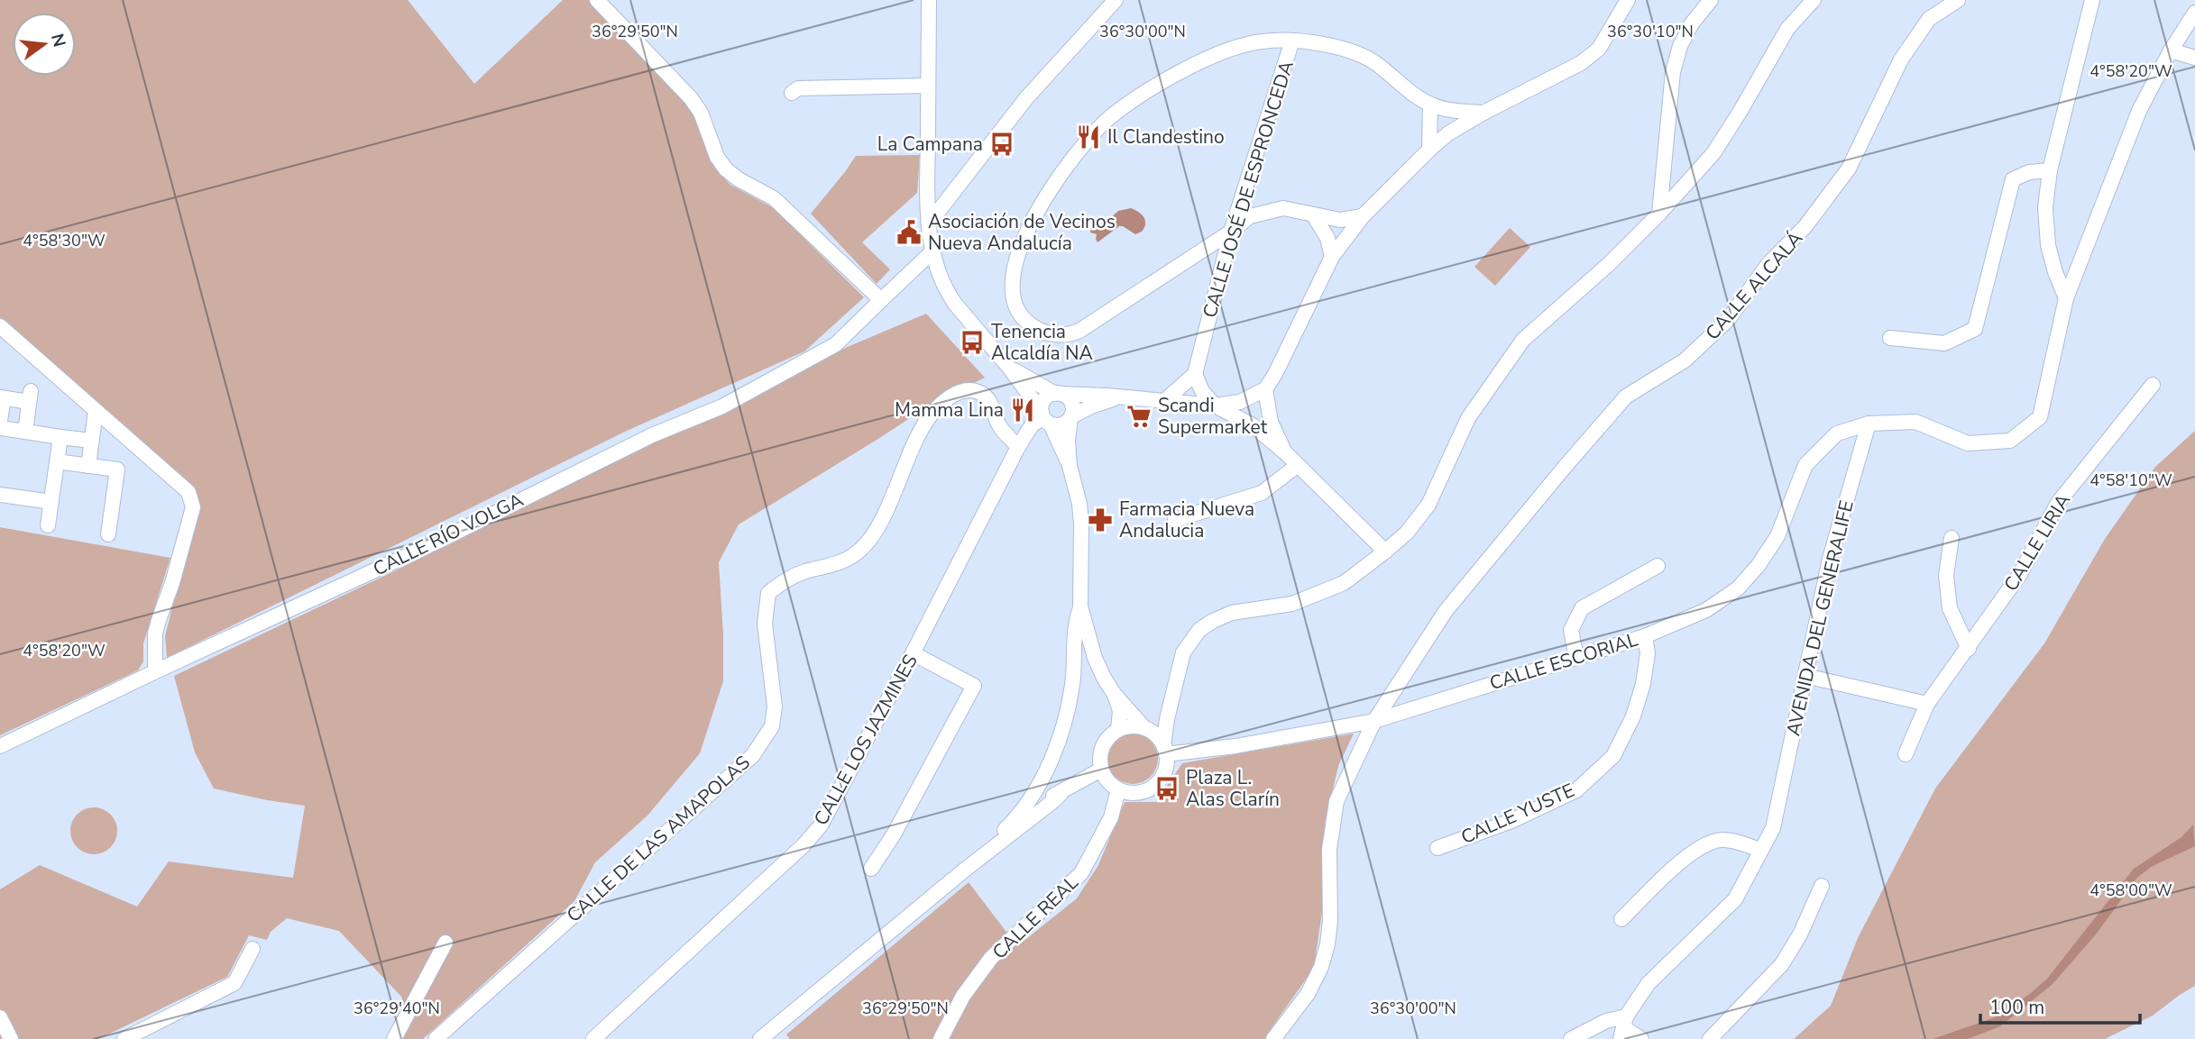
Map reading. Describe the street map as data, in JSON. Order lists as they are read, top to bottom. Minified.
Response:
{"streets":{"street":["CALLE JOSÉ DE ESPRONCEDA","CALLE ALCALÁ","CALLE RÍO VOLGA","CALLE LIRIA","AVENIDA DEL GENERALIFE","CALLE ESCORIAL","CALLE LOS JAZMINES","CALLE YUSTE","CALLE DE LAS AMAPOLAS","CALLE REAL"]},"crossings":[["CALLE ALCALÁ","CALLE ESCORIAL"],["AVENIDA DEL GENERALIFE","CALLE ESCORIAL"],["CALLE ESCORIAL","CALLE YUSTE"],["CALLE ESCORIAL","CALLE REAL"],["CALLE LOS JAZMINES","CALLE DE LAS AMAPOLAS"]],"places":{"restaurant":["Il Clandestino","Mamma Lina"],"bus stop":["La Campana","Tenencia Alcaldía NA","Plaza L. Alas Clarín"],"public building":["Asociación de Vecinos Nueva Andalucía"],"supermarket":["Scandi Supermarket"],"pharmacy":["Farmacia Nueva Andalucia"]},"scale_bar":"100 m","north":"right","coordinates":["36°29'50\"N","36°30'00\"N","36°30'10\"N","4°58'20\"W","4°58'30\"W","4°58'10\"W","4°58'00\"W","36°29'40\"N"]}
